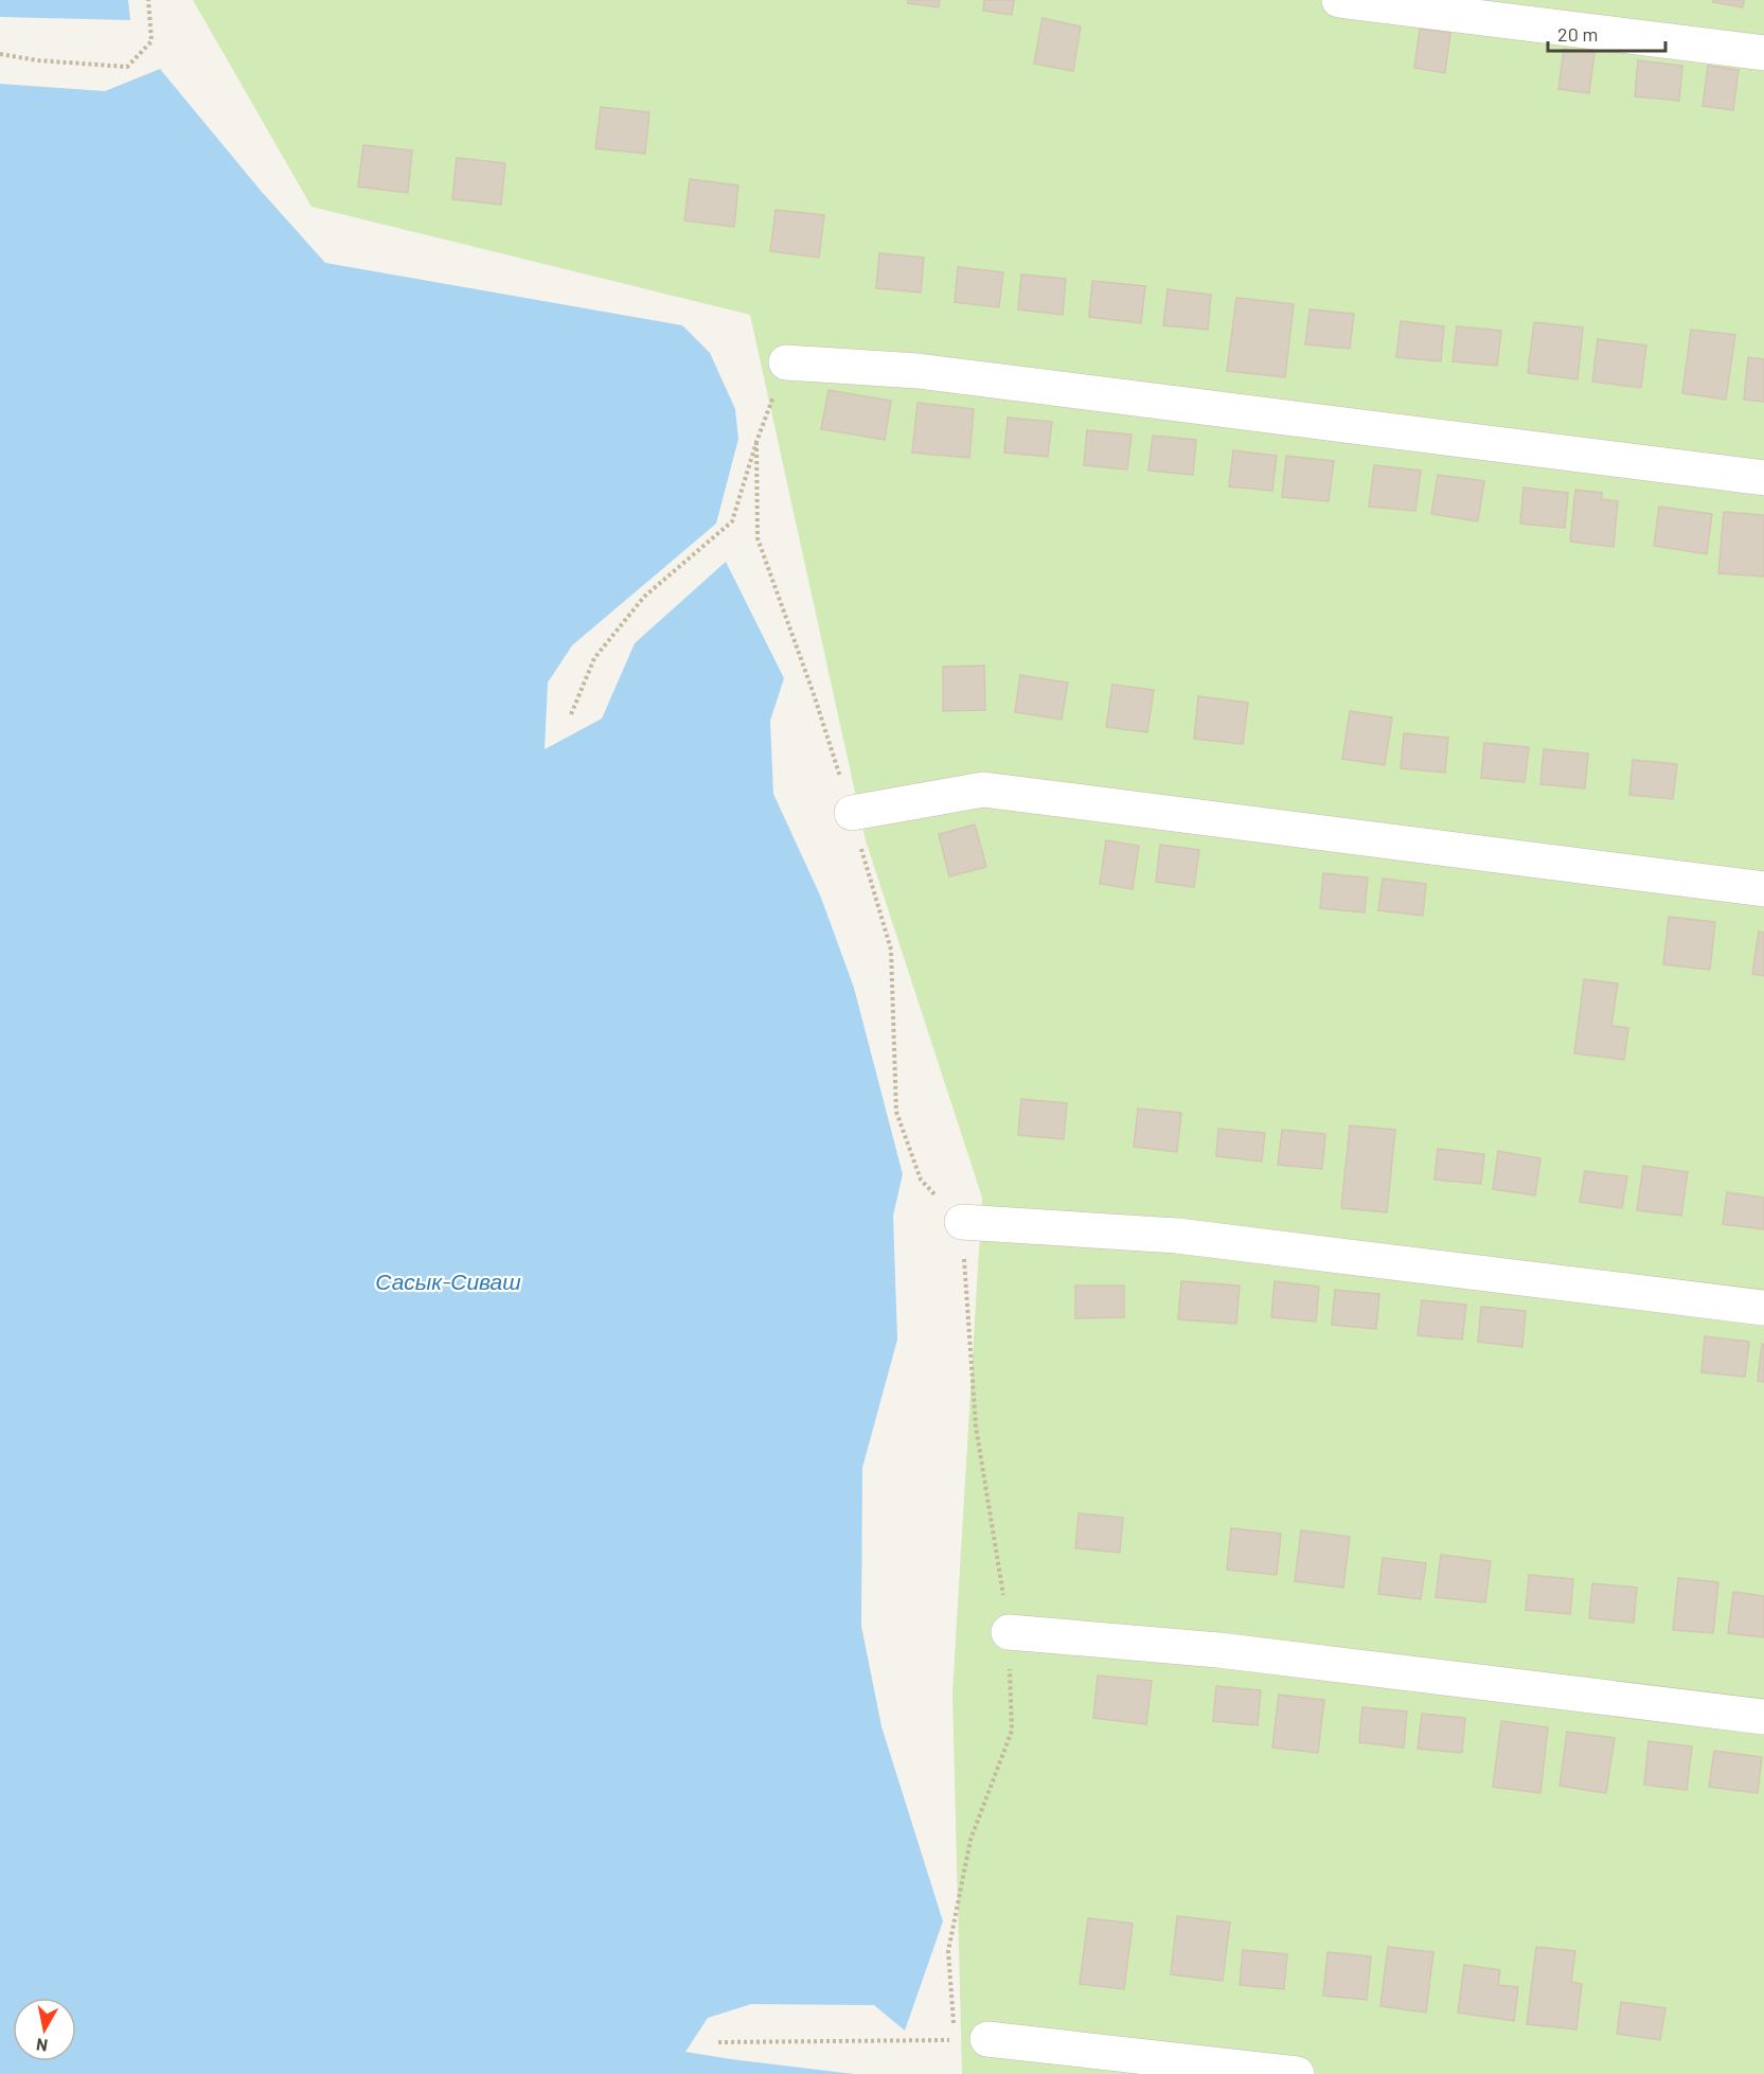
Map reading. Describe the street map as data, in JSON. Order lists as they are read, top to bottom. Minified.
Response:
{"water":["Сасык-Сиваш"],"scale_bar":"20 m","north":"bottom"}
